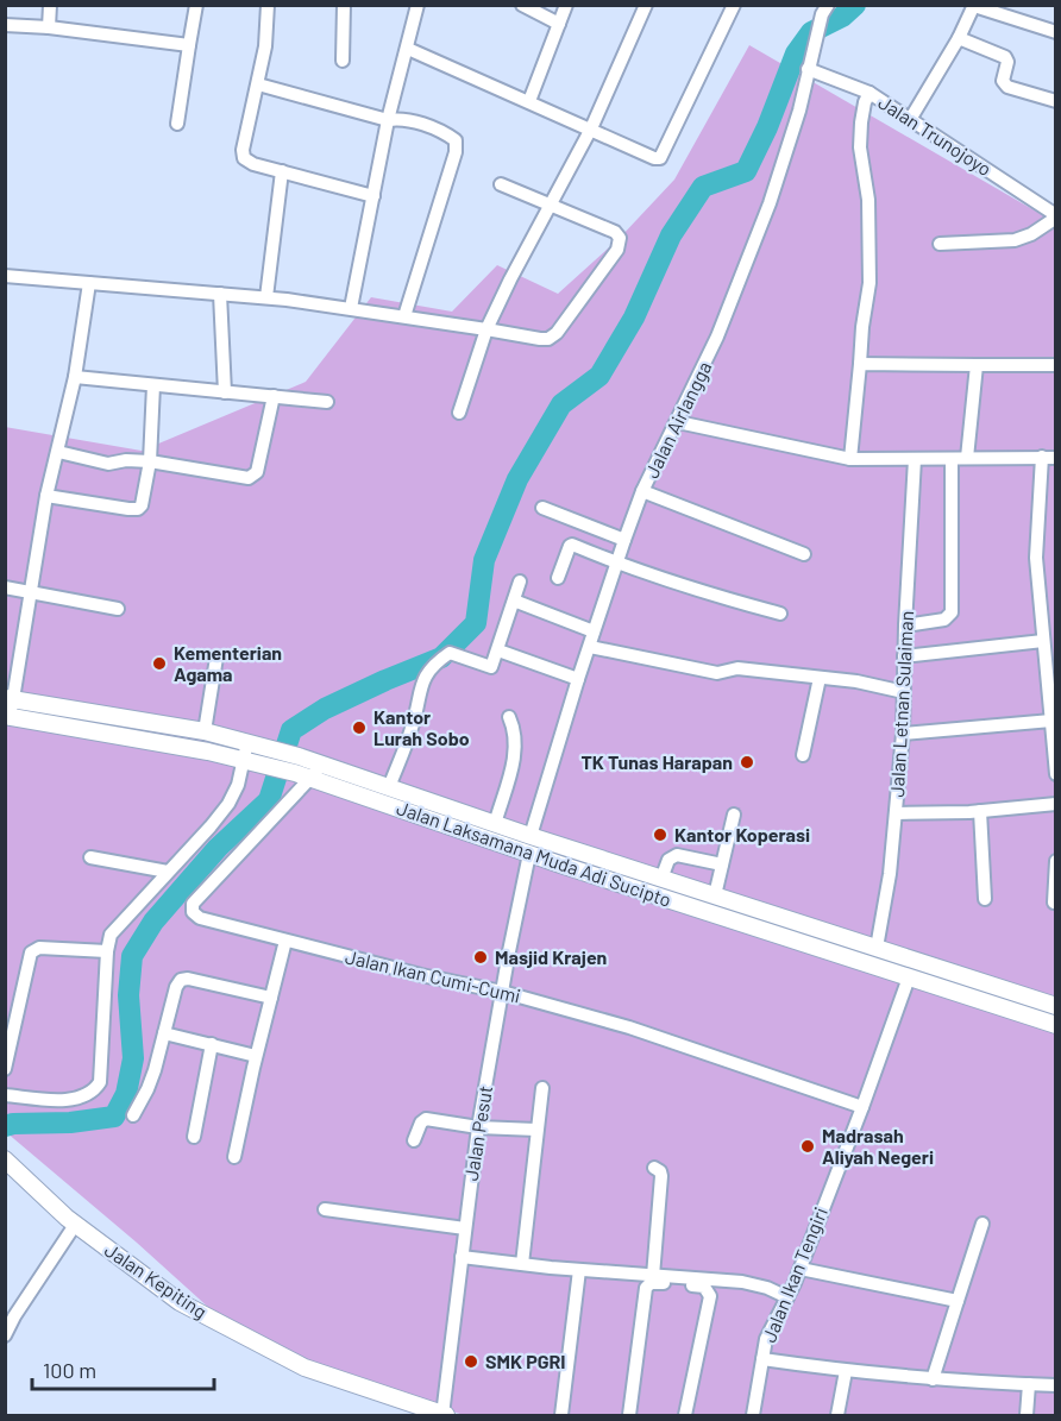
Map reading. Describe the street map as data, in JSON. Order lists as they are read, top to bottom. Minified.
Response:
{"streets":{"main road":["Jalan Laksamana Muda Adi Sucipto","Jalan Kepiting"],"street":["Jalan Trunojoyo","Jalan Airlangga","Jalan Letnan Sulaiman","Jalan Ikan Cumi-Cumi","Jalan Pesut","Jalan Ikan Tengiri"]},"crossings":[["Jalan Trunojoyo","Jalan Airlangga"],["Jalan Airlangga","Jalan Laksamana Muda Adi Sucipto"],["Jalan Letnan Sulaiman","Jalan Laksamana Muda Adi Sucipto"],["Jalan Laksamana Muda Adi Sucipto","Jalan Ikan Cumi-Cumi"],["Jalan Laksamana Muda Adi Sucipto","Jalan Pesut"],["Jalan Laksamana Muda Adi Sucipto","Jalan Ikan Tengiri"],["Jalan Ikan Cumi-Cumi","Jalan Pesut"],["Jalan Ikan Cumi-Cumi","Jalan Ikan Tengiri"],["Jalan Pesut","Jalan Kepiting"]],"places":["Kementerian Agama","Kantor Lurah Sobo","TK Tunas Harapan","Kantor Koperasi","Masjid Krajen","Madrasah Aliyah Negeri","SMK PGRI"],"scale_bar":"100 m"}
